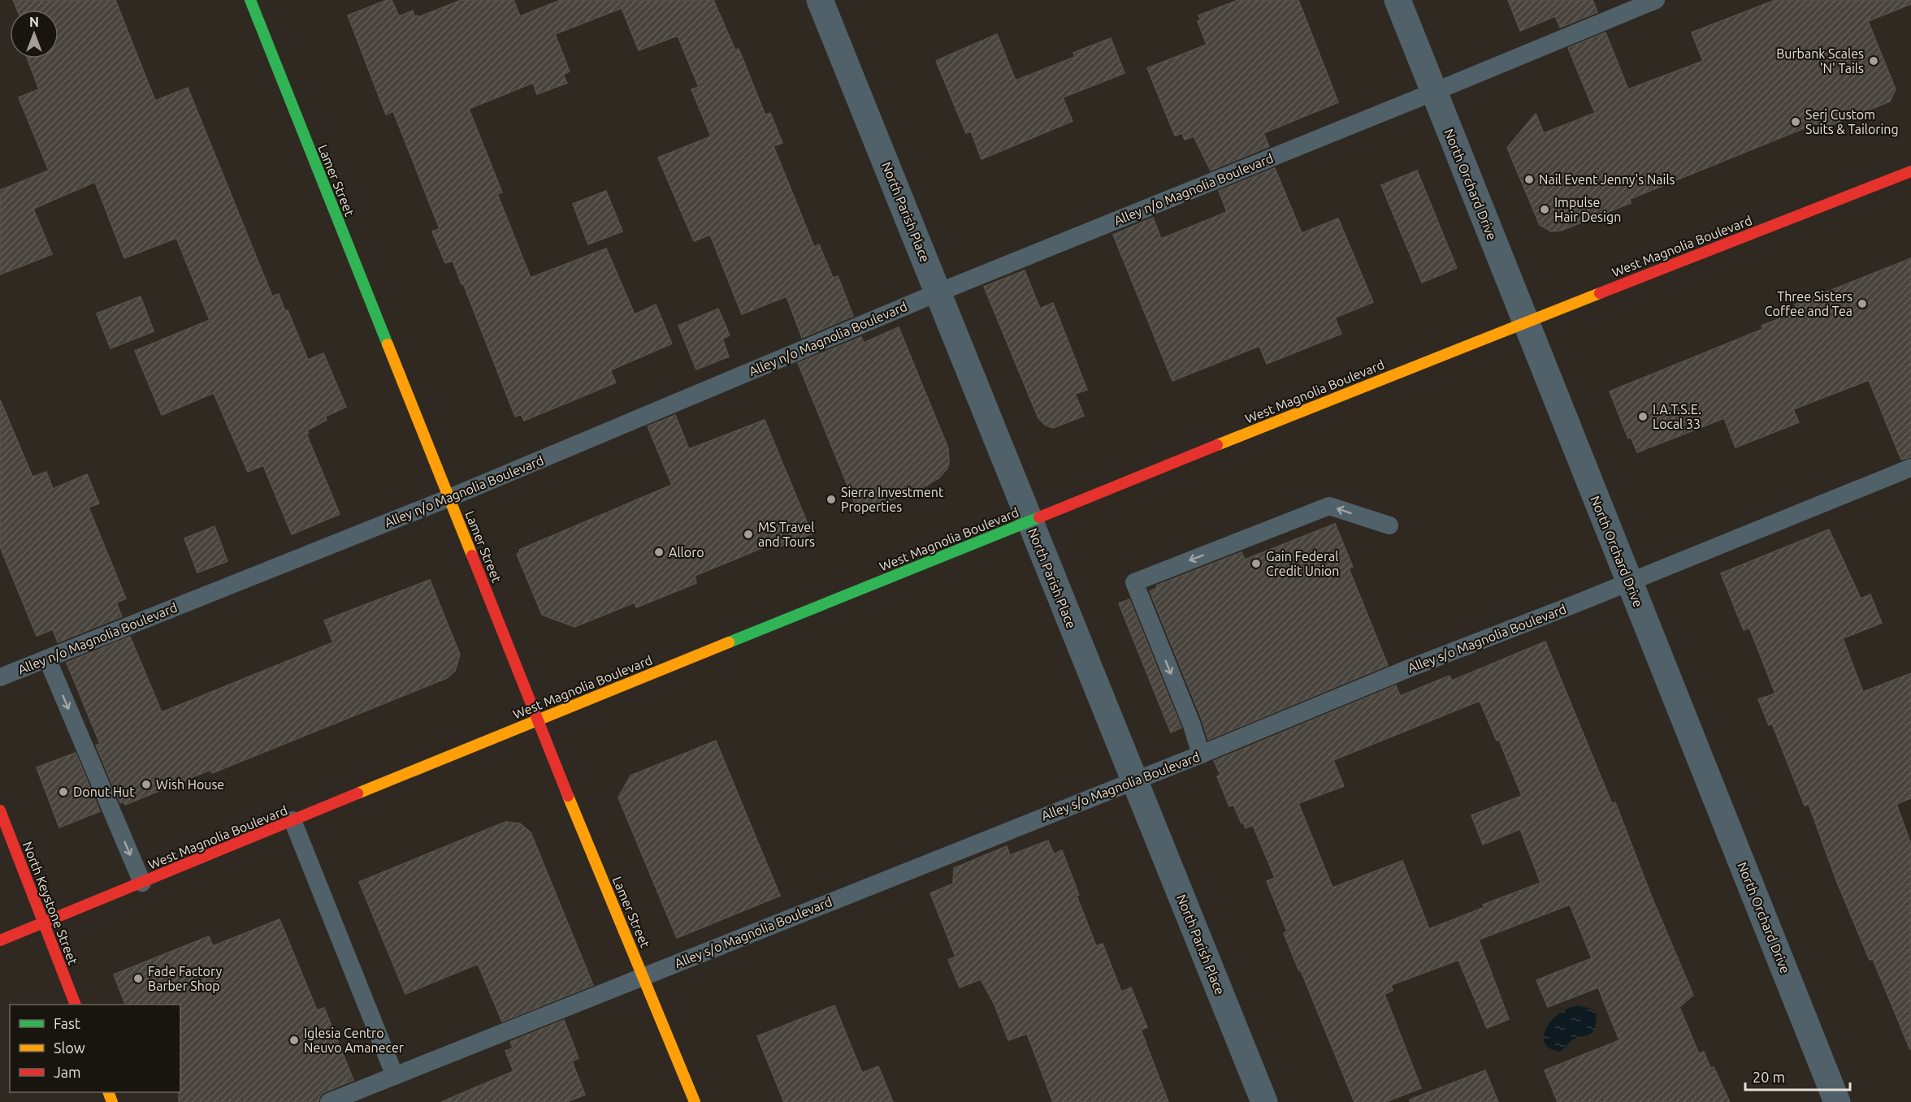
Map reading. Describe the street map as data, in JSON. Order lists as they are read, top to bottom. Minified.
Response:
{"streets":{"main road":["Lamer Street","West Magnolia Boulevard","North Keystone Street"],"street":["North Orchard Drive","North Parish Place"],"lane":["Alley n/o Magnolia Boulevard","Alley s/o Magnolia Boulevard"]},"crossings":[["Lamer Street","Alley n/o Magnolia Boulevard"],["Lamer Street","West Magnolia Boulevard"],["Lamer Street","Alley s/o Magnolia Boulevard"],["North Orchard Drive","Alley n/o Magnolia Boulevard"],["North Orchard Drive","West Magnolia Boulevard"],["North Orchard Drive","Alley s/o Magnolia Boulevard"],["Alley n/o Magnolia Boulevard","North Parish Place"],["North Parish Place","West Magnolia Boulevard"],["North Parish Place","Alley s/o Magnolia Boulevard"],["West Magnolia Boulevard","North Keystone Street"]],"places":["Burbank Scales 'N' Tails","Serj Custom Suits & Tailoring","Nail Event Jenny's Nails","Impulse Hair Design","Three Sisters Coffee and Tea","I.A.T.S.E. Local 33","Sierra Investment Properties","MS Travel and Tours","Alloro","Gain Federal Credit Union","Wish House","Donut Hut","Fade Factory Barber Shop","Iglesia Centro Neuvo Amanecer"],"legend":["Fast","Slow","Jam"],"scale_bar":"20 m","north":"top"}
